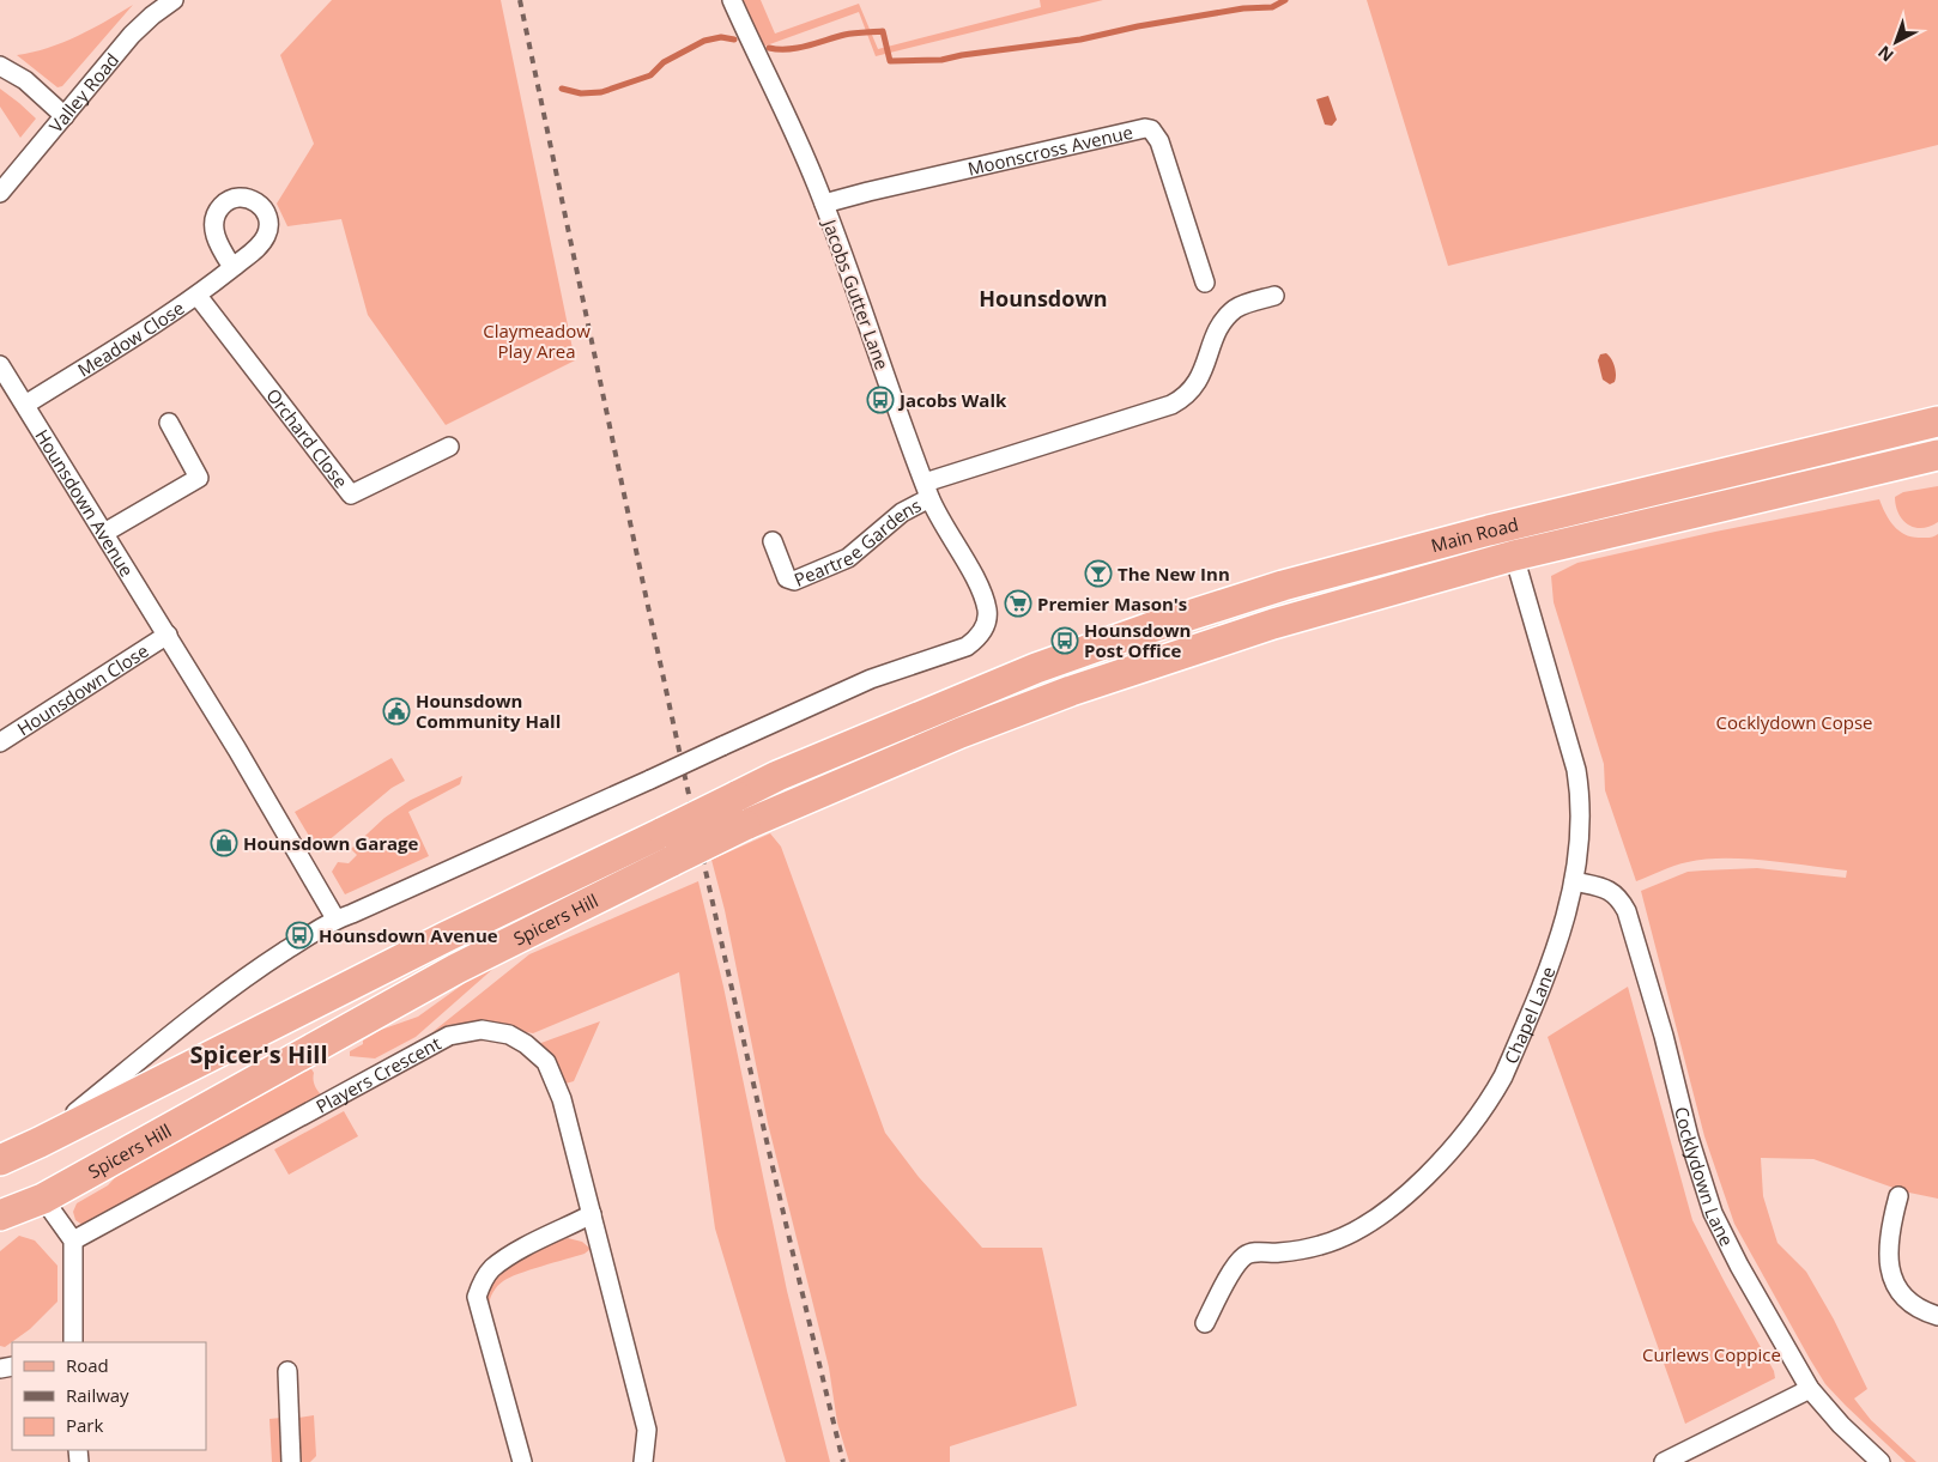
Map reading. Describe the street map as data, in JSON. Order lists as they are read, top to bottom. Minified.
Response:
{"streets":{"main road":["Main Road","Spicers Hill"],"street":["Valley Road","Moonscross Avenue","Jacobs Gutter Lane","Meadow Close","Orchard Close","Hounsdown Avenue","Peartree Gardens","Hounsdown Close","Chapel Lane","Players Crescent","Cocklydown Lane"]},"crossings":[["Moonscross Avenue","Jacobs Gutter Lane"],["Jacobs Gutter Lane","Peartree Gardens"],["Jacobs Gutter Lane","Spicers Hill"],["Meadow Close","Orchard Close"],["Meadow Close","Hounsdown Avenue"],["Hounsdown Avenue","Hounsdown Close"],["Hounsdown Avenue","Spicers Hill"],["Main Road","Spicers Hill"],["Main Road","Chapel Lane"],["Chapel Lane","Cocklydown Lane"]],"districts":["Hounsdown","Spicer's Hill"],"parks":["Claymeadow Play Area","Cocklydown Copse","Curlews Coppice"],"places":{"bus stop":["Jacobs Walk","Hounsdown Post Office","Hounsdown Avenue"],"bar":["The New Inn"],"supermarket":["Premier Mason's"],"public building":["Hounsdown Community Hall"],"shop":["Hounsdown Garage"]},"legend":["Road","Railway","Park"],"north":"bottom left"}
